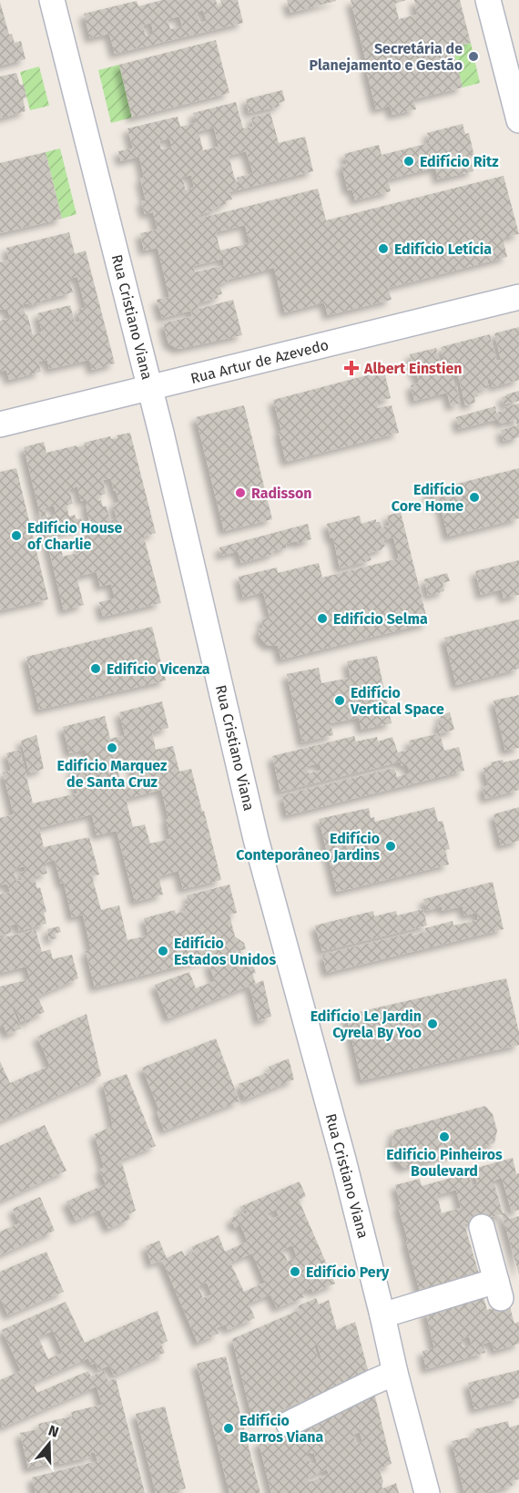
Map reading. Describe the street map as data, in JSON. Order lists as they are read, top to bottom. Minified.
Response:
{"streets":{"street":["Rua Cristiano Viana","Rua Artur de Azevedo"]},"crossings":[["Rua Cristiano Viana","Rua Artur de Azevedo"]],"places":{"other":["Secretária de Planejamento e Gestão","Edifício Ritz","Edifício Letícia","Radisson","Edifício Core Home","Edifício House of Charlie","Edifício Selma","Edifício Vicenza","Edifício Vertical Space","Edifício Marquez de Santa Cruz","Edifício Conteporâneo Jardins","Edifício Estados Unidos","Edifício Le Jardin Cyrela By Yoo","Edifício Pinheiros Boulevard","Edifício Pery","Edifício Barros Viana"],"health":["Albert Einstien"]},"north":"top"}
